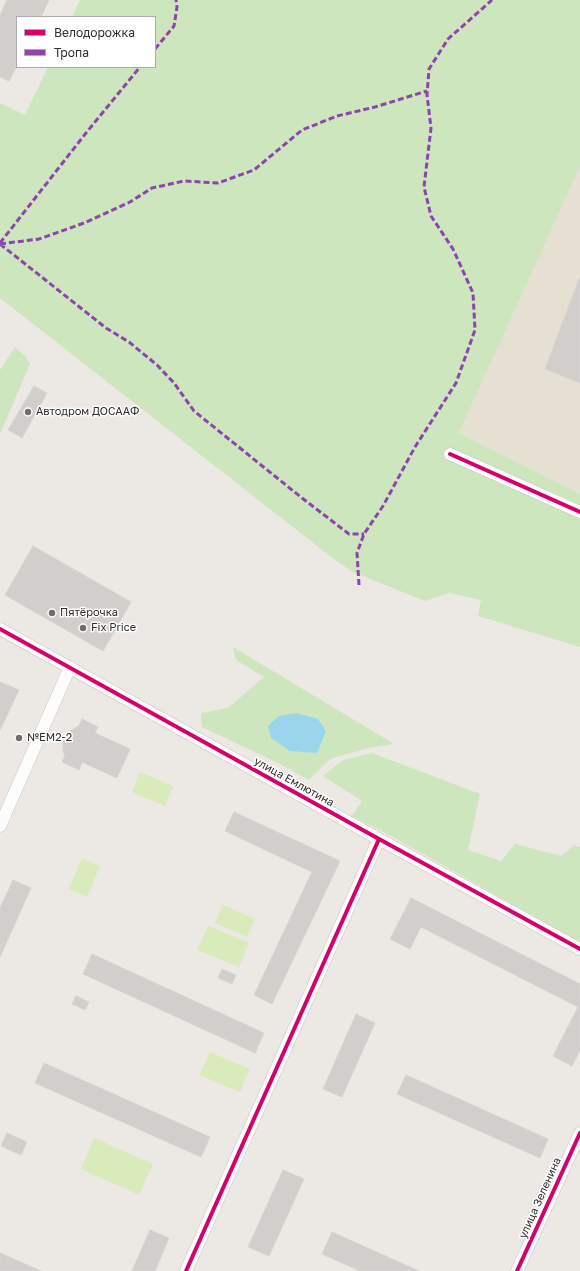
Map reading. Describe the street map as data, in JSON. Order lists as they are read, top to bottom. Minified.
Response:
{"streets":{"street":["улица Емлютина","улица Зеленина"]},"places":["Автодром ДОСААФ","Пятёрочка","Fix Price","№ЕМ2-2"],"legend":["Велодорожка","Тропа"]}
